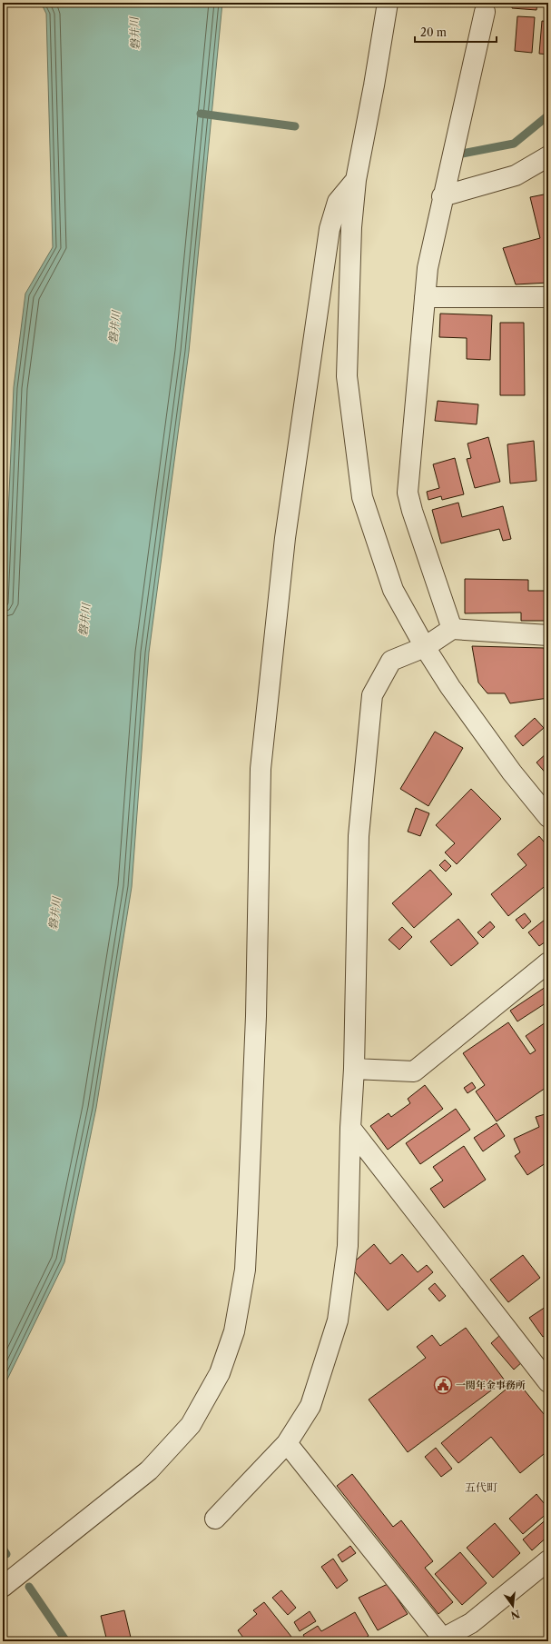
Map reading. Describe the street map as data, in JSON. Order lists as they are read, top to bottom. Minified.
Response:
{"districts":["五代町"],"water":["磐井川"],"places":{"public building":["一関年金事務所"]},"scale_bar":"20 m","north":"bottom"}
